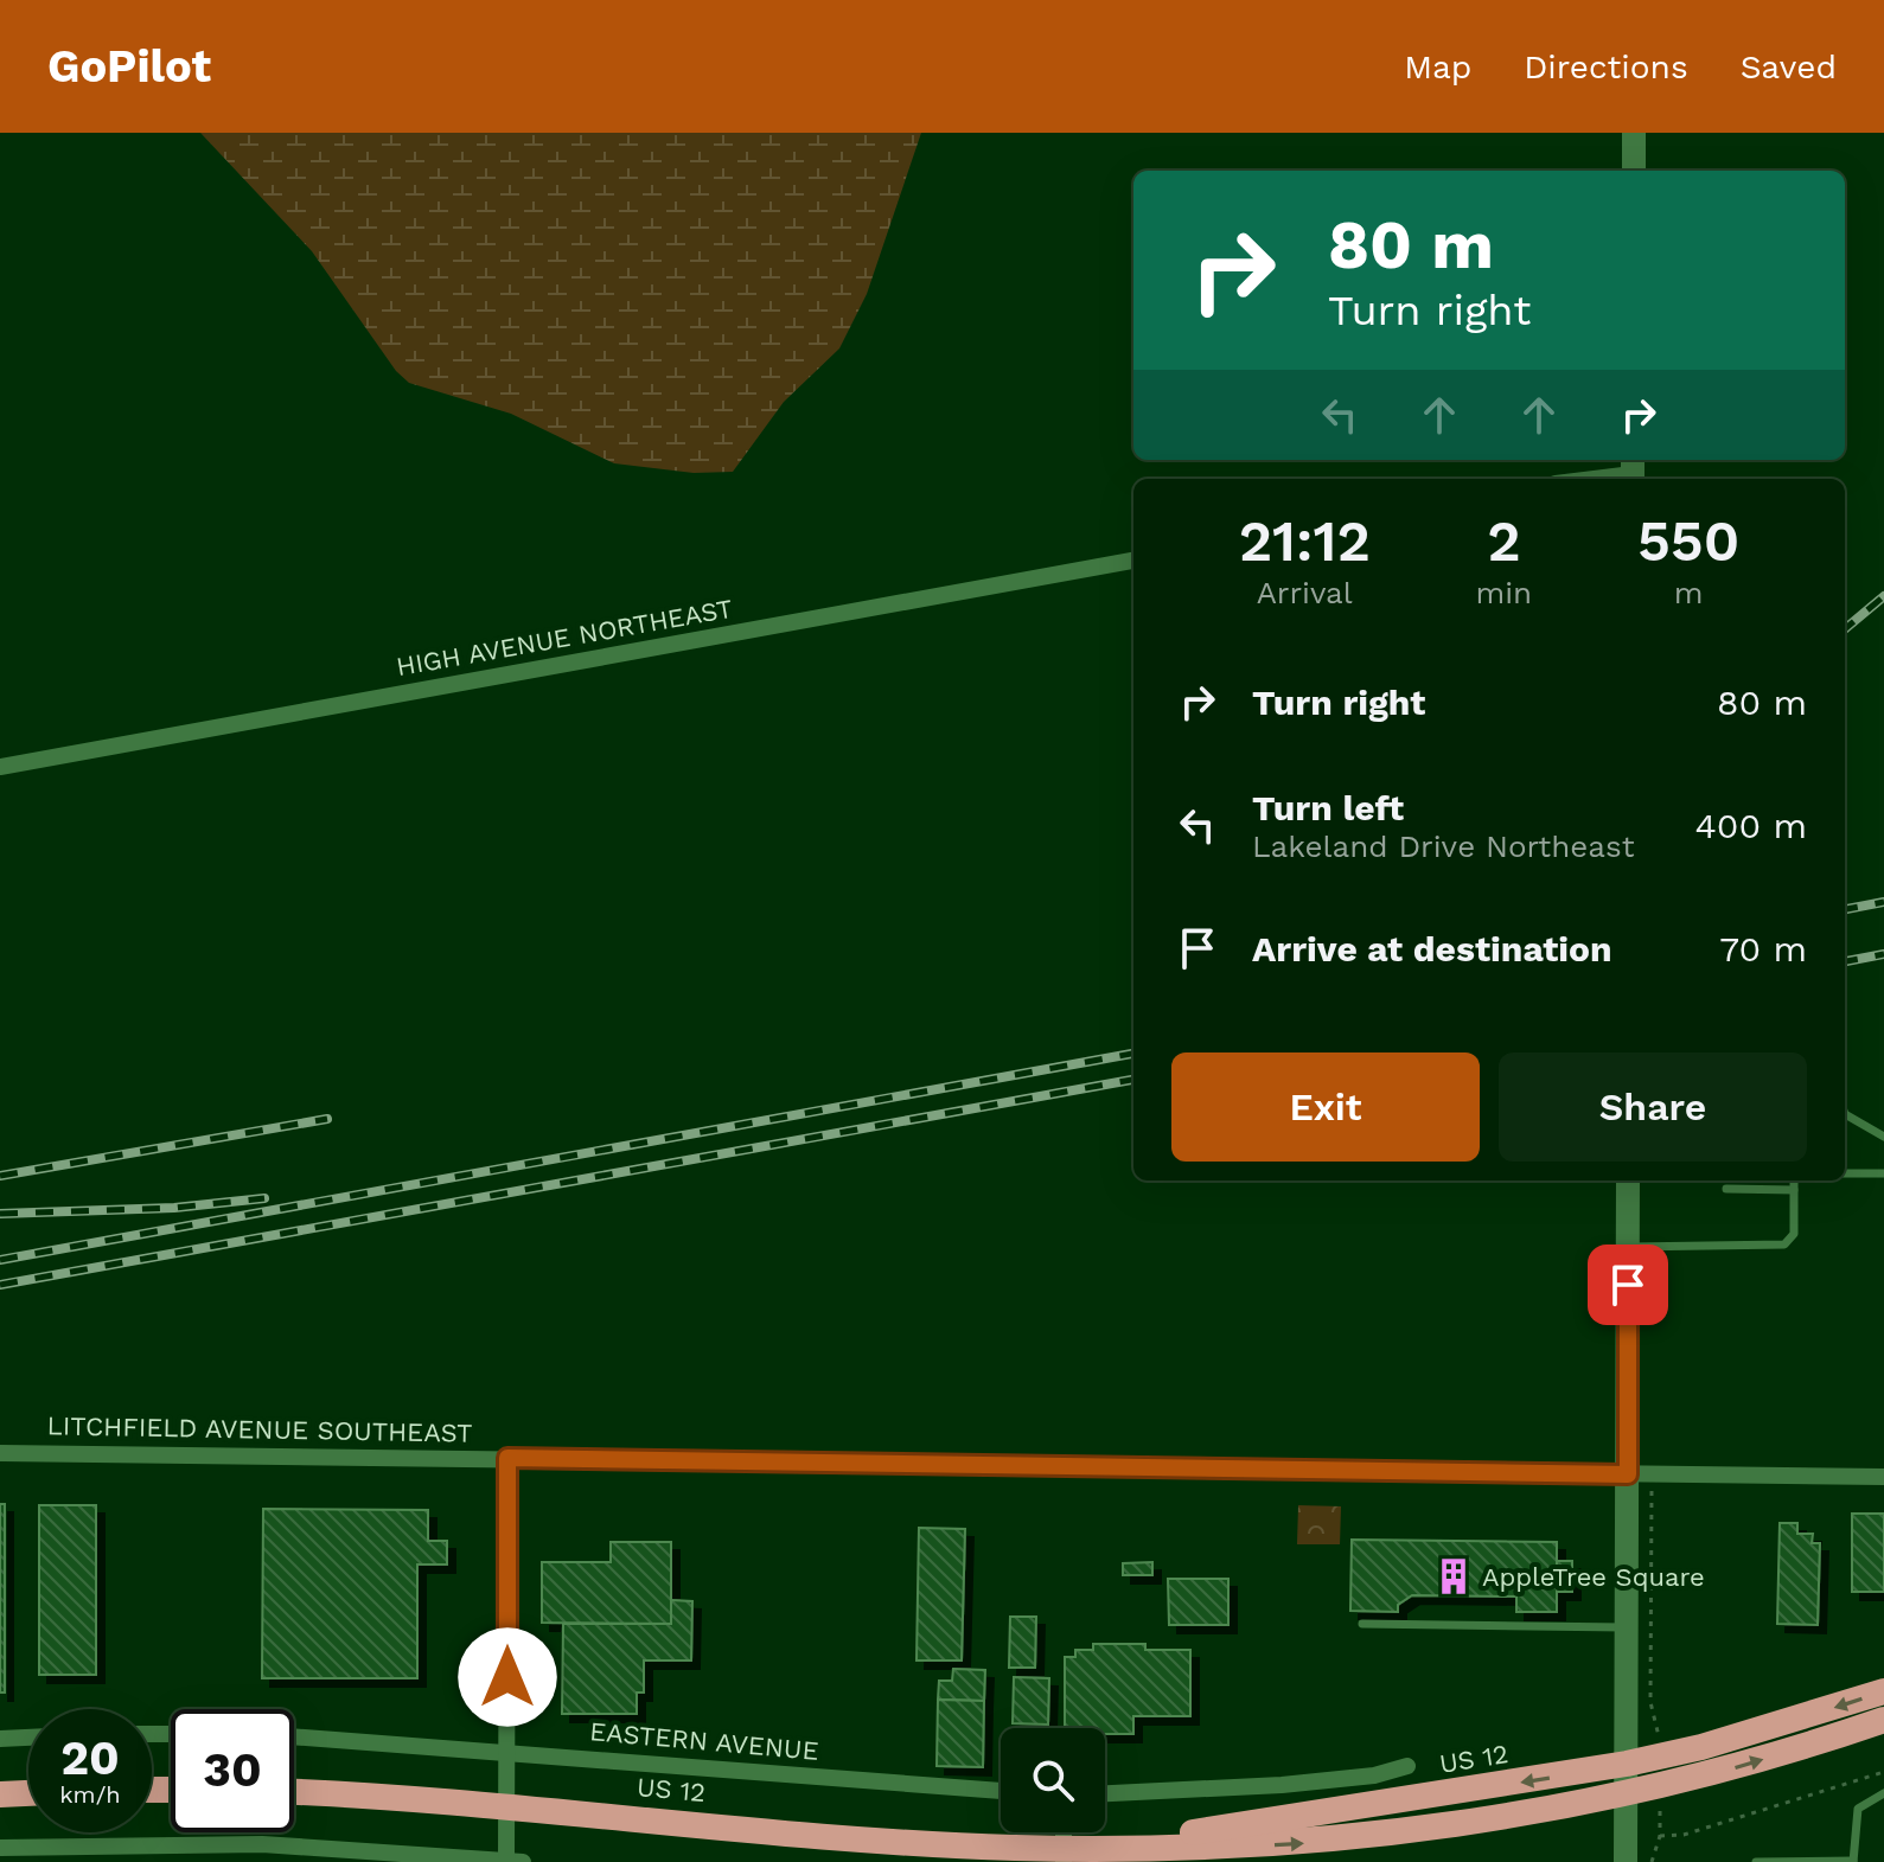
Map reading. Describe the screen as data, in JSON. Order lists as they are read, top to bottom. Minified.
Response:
{"streets":{"highway":["US 12"],"street":["HIGH AVENUE NORTHEAST","LITCHFIELD AVENUE SOUTHEAST","EASTERN AVENUE"]},"places":{"building":["AppleTree Square"]},"page":{"header":"GoPilot","nav":["Map","Directions","Saved"],"turn":["80 m","Turn right"],"eta":["21:12","Arrival","2","min","550","m"],"list":[{"name":"Turn right","value":"80 m"},{"name":"Turn left","note":"Lakeland Drive Northeast","value":"400 m"},{"name":"Arrive at destination","value":"70 m"}],"buttons":["Exit","Share"],"speed":"20 km/h","limit":"30"}}
